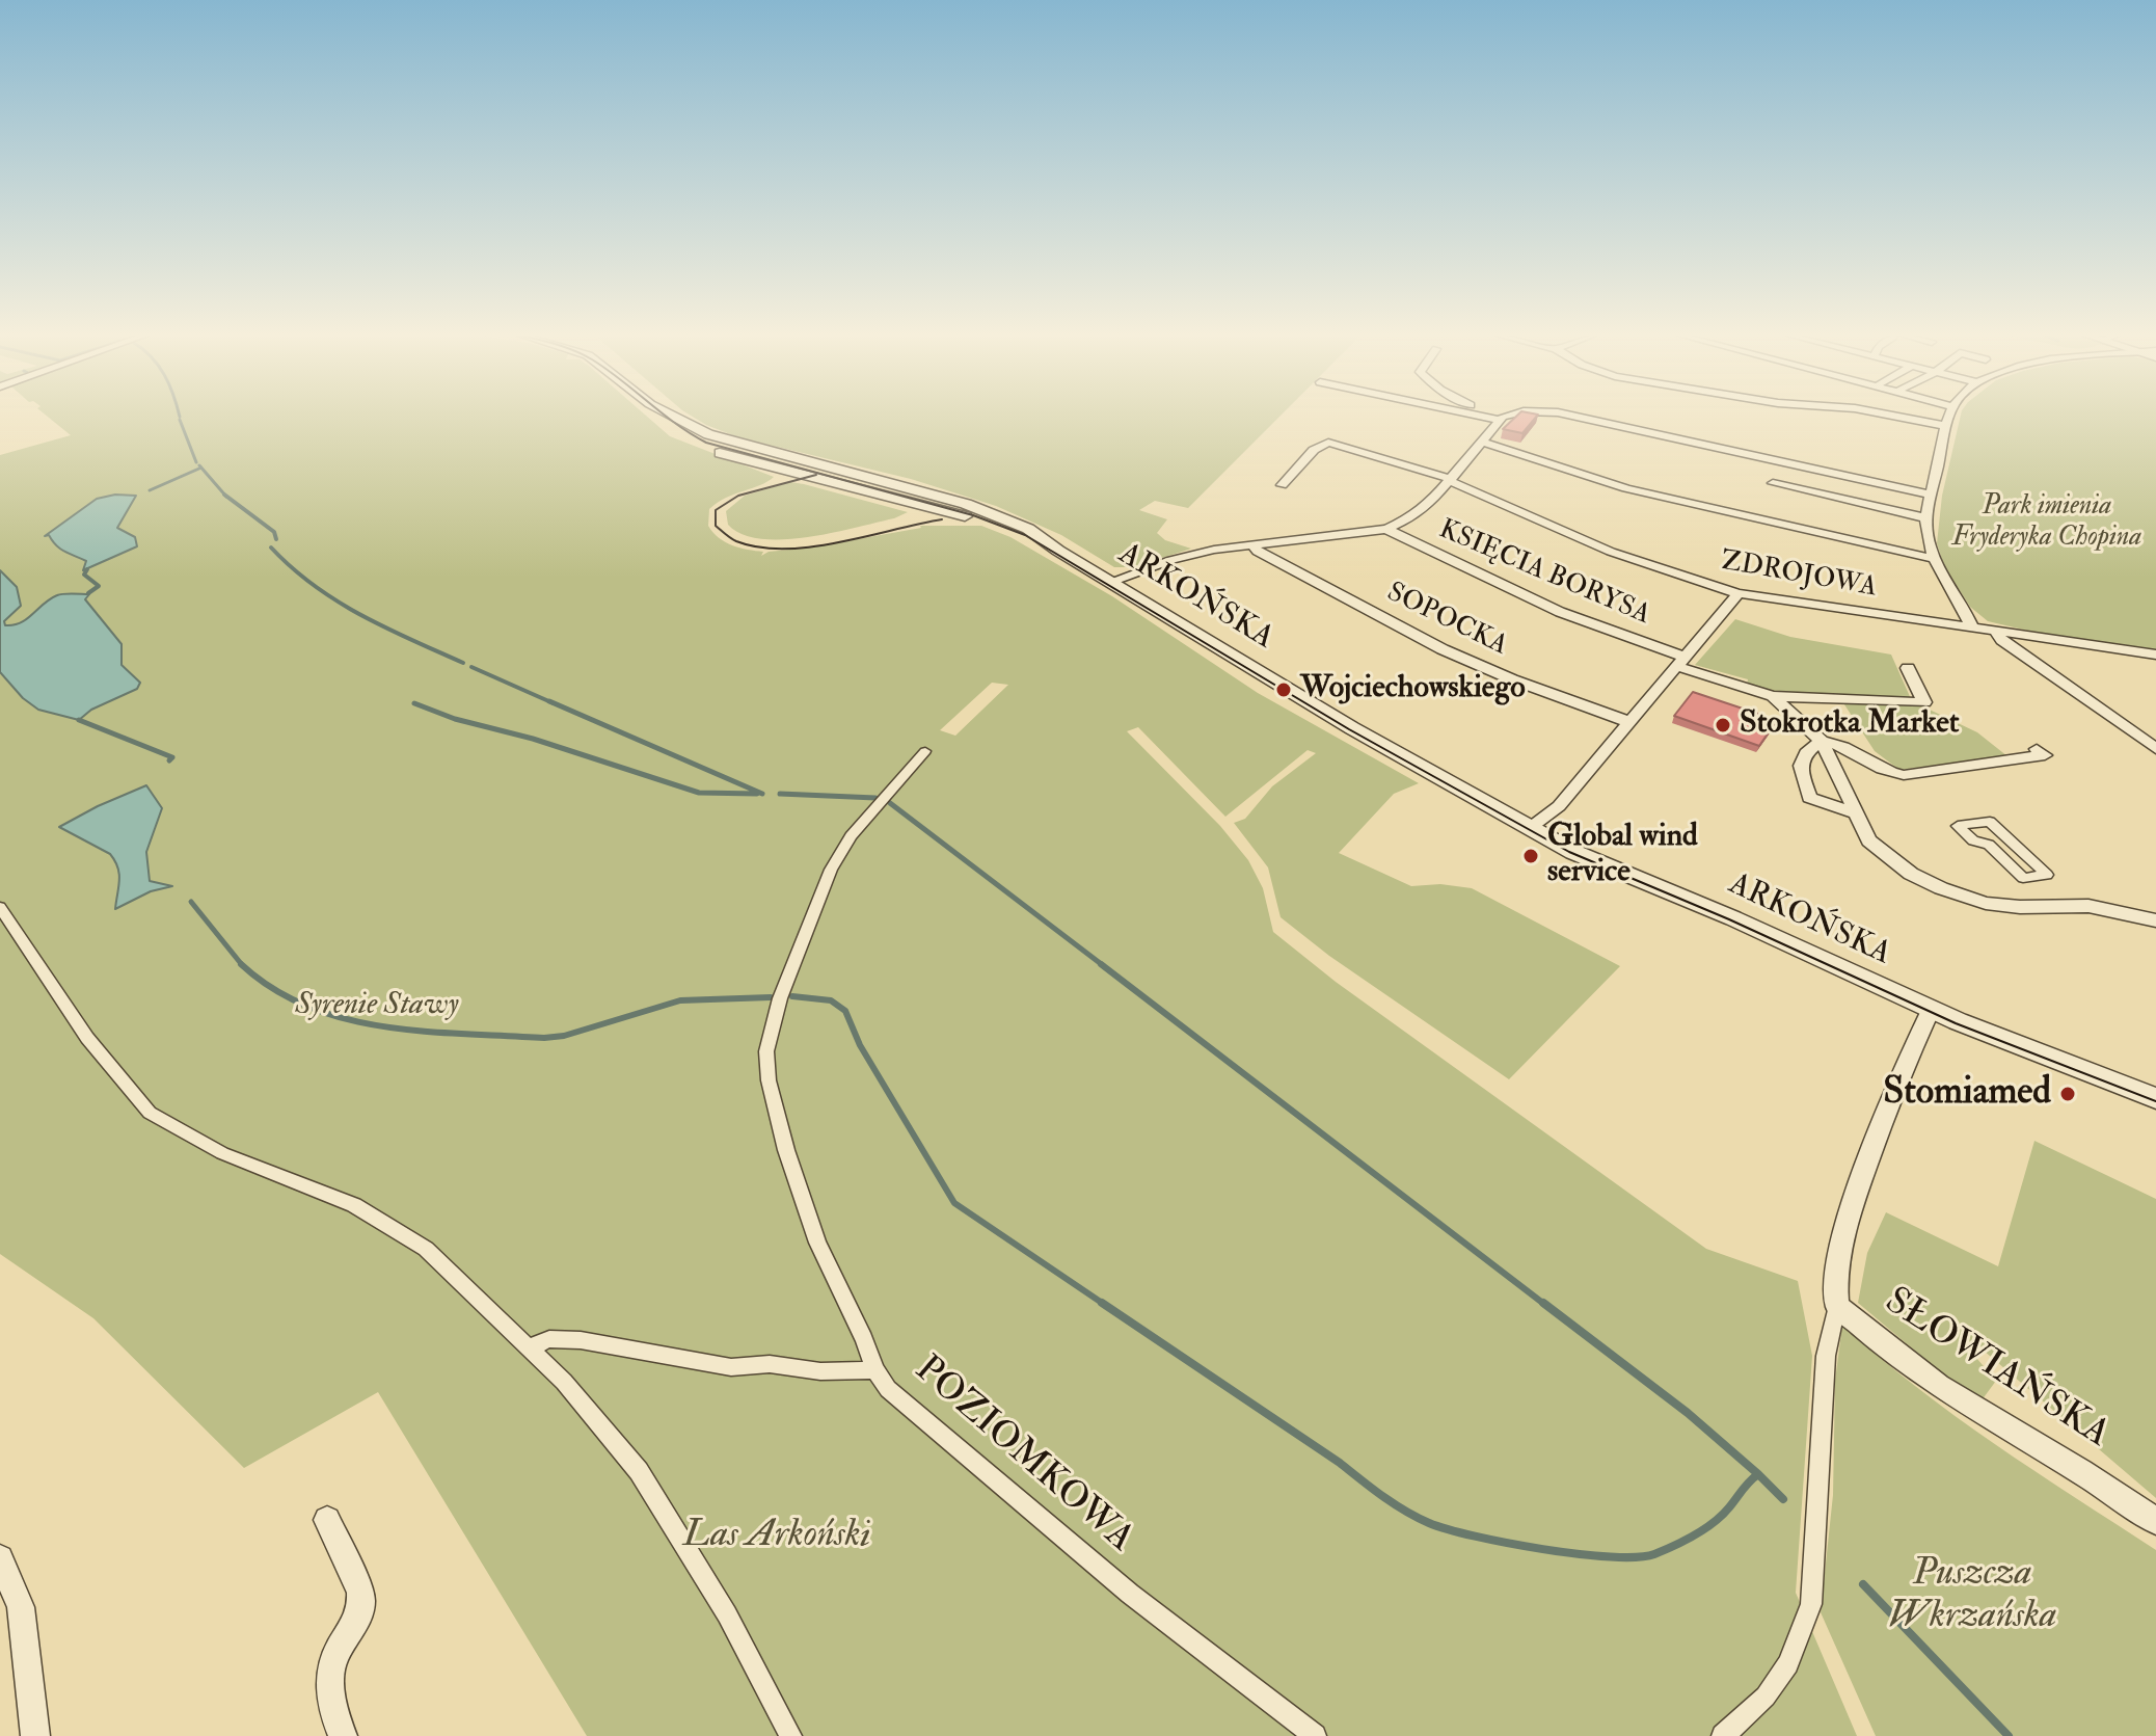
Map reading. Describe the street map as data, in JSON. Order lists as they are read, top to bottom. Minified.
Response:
{"streets":{"street":["KSIĘCIA BORYSA","ZDROJOWA","ARKOŃSKA","SOPOCKA","SŁOWIAŃSKA","POZIOMKOWA"]},"parks":["Park imienia Fryderyka Chopina","Syrenie Stawy","Las Arkoński","Puszcza Wkrzańska"],"places":["Wojciechowskiego","Stokrotka Market","Global wind service","Stomiamed"]}
